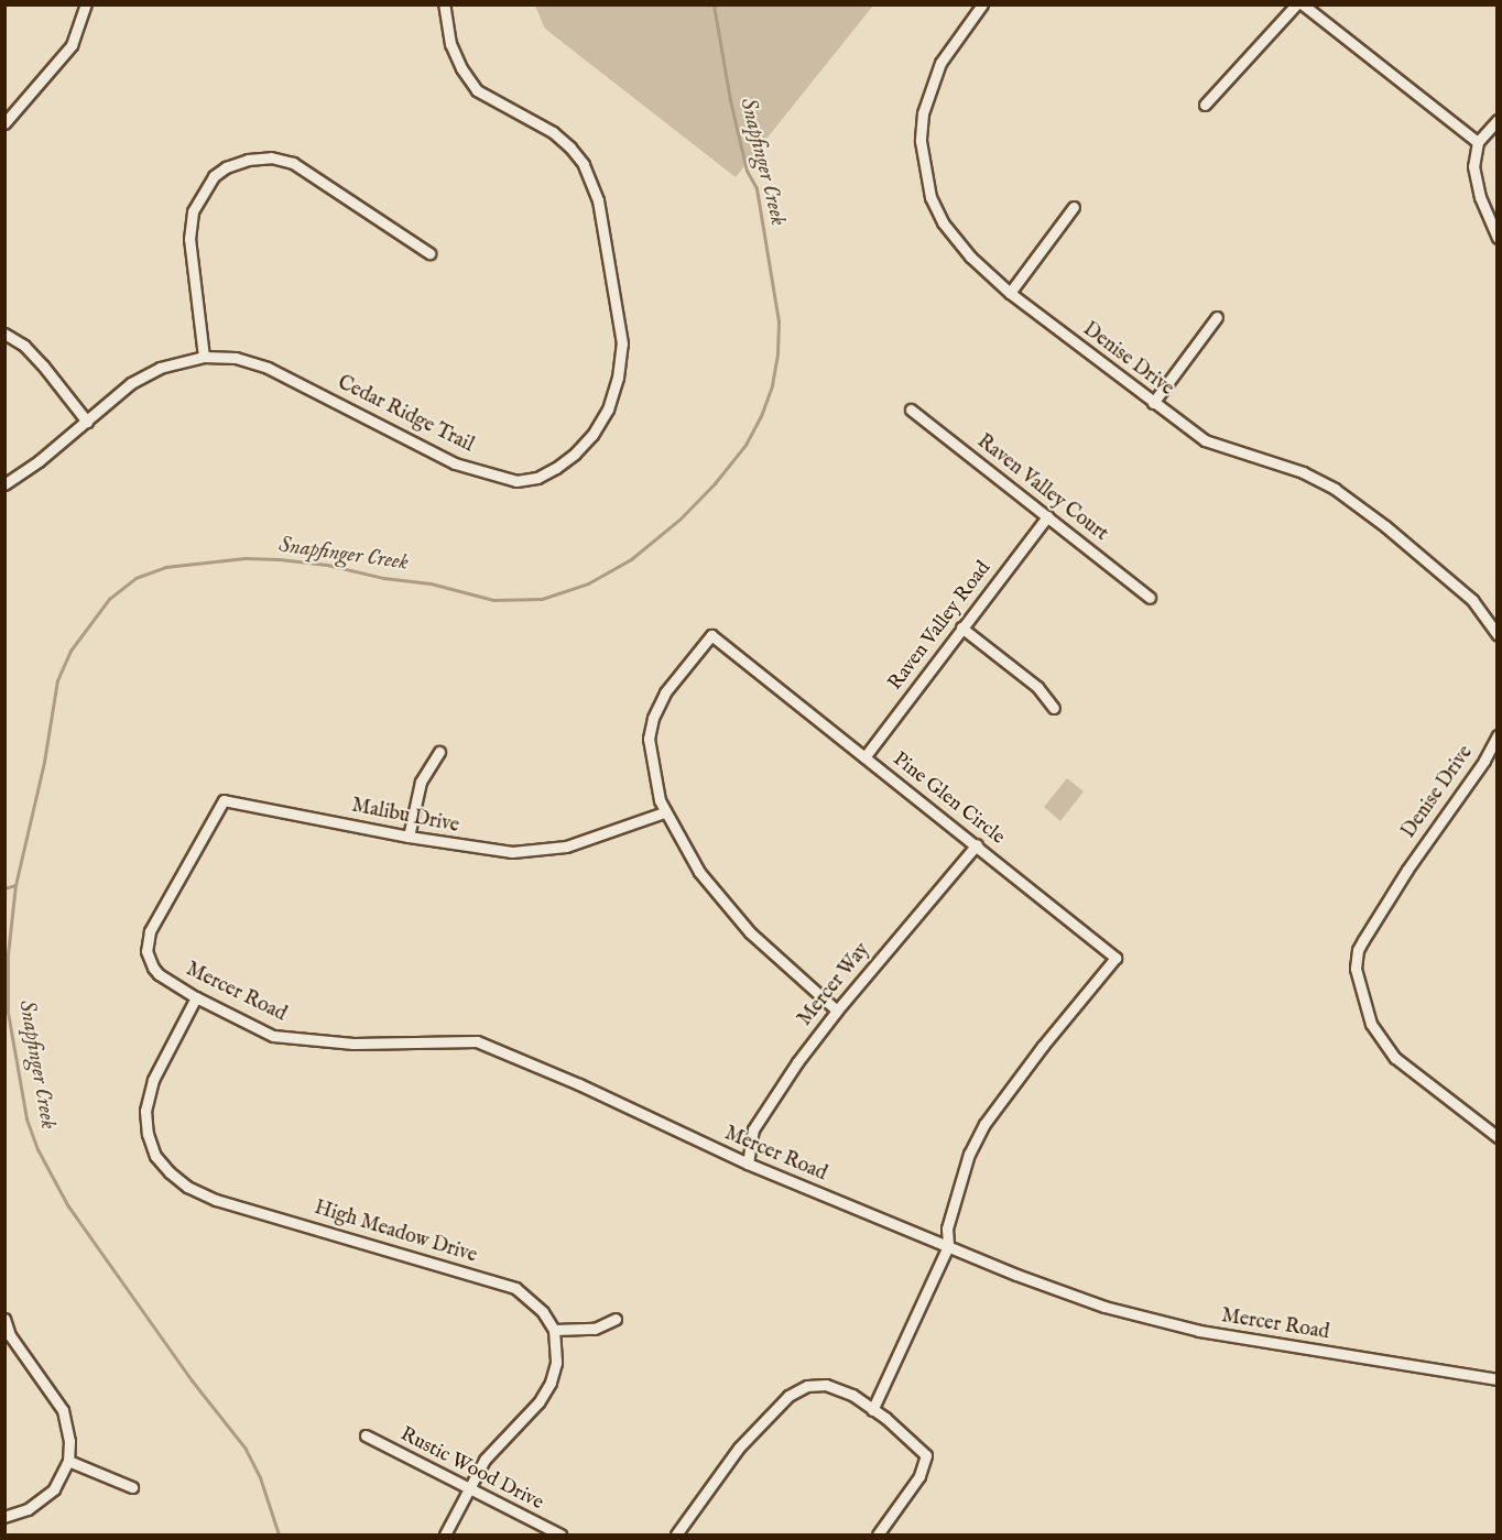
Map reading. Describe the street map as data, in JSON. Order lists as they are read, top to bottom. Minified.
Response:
{"streets":{"street":["Denise Drive","Cedar Ridge Trail","Raven Valley Court","Raven Valley Road","Pine Glen Circle","Malibu Drive","Mercer Way","Mercer Road","High Meadow Drive","Rustic Wood Drive"]},"crossings":[["Raven Valley Court","Raven Valley Road"],["Raven Valley Road","Pine Glen Circle"],["Pine Glen Circle","Malibu Drive"],["Pine Glen Circle","Mercer Way"],["Pine Glen Circle","Mercer Road"],["Malibu Drive","Mercer Road"],["Mercer Way","Mercer Road"],["Mercer Road","High Meadow Drive"]],"water":["Snapfinger Creek"]}
